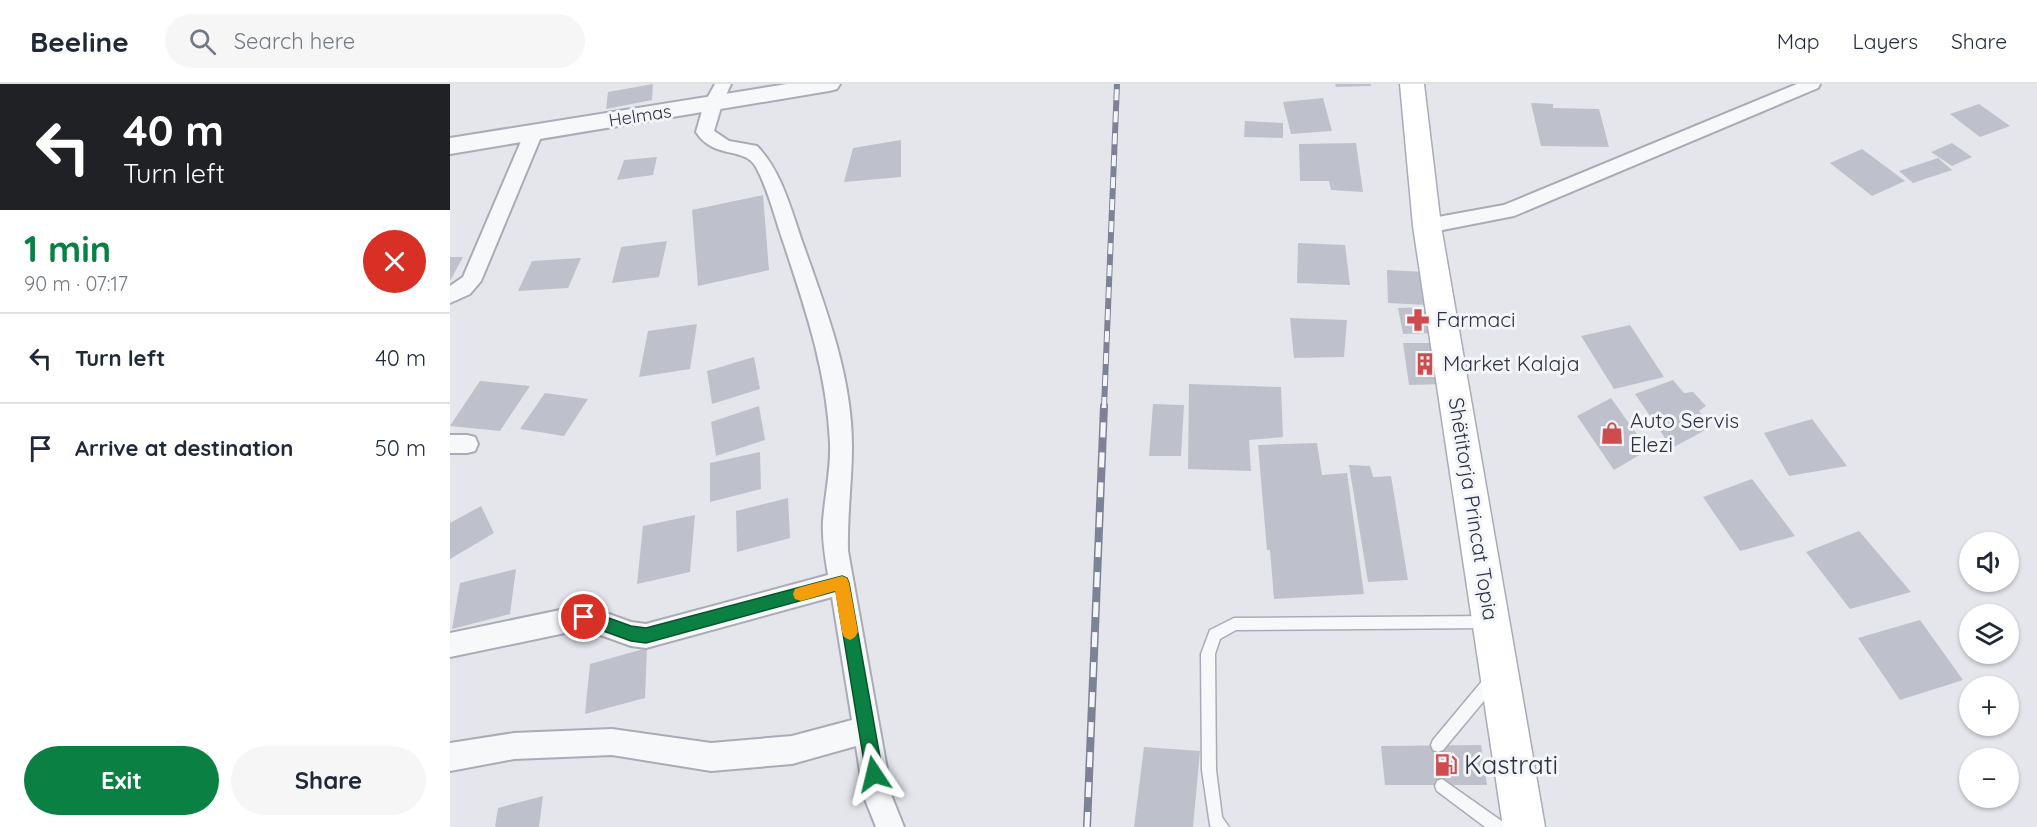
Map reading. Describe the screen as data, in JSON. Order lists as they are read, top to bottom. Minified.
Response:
{"streets":{"main road":["Shëtitorja Princat Topia"],"street":["Helmas"]},"places":{"pharmacy":["Farmaci"],"building":["Market Kalaja"],"shop":["Auto Servis Elezi"],"fuel station":["Kastrati"]},"page":{"header":"Beeline","search":"Search here","nav":["Map","Layers","Share"],"turn":["40 m","Turn left"],"heading":["1 min","90 m · 07:17"],"list":[{"name":"Turn left","value":"40 m"},{"name":"Arrive at destination","value":"50 m"}],"map_buttons":["+","−"],"buttons":["Exit","Share"]}}
